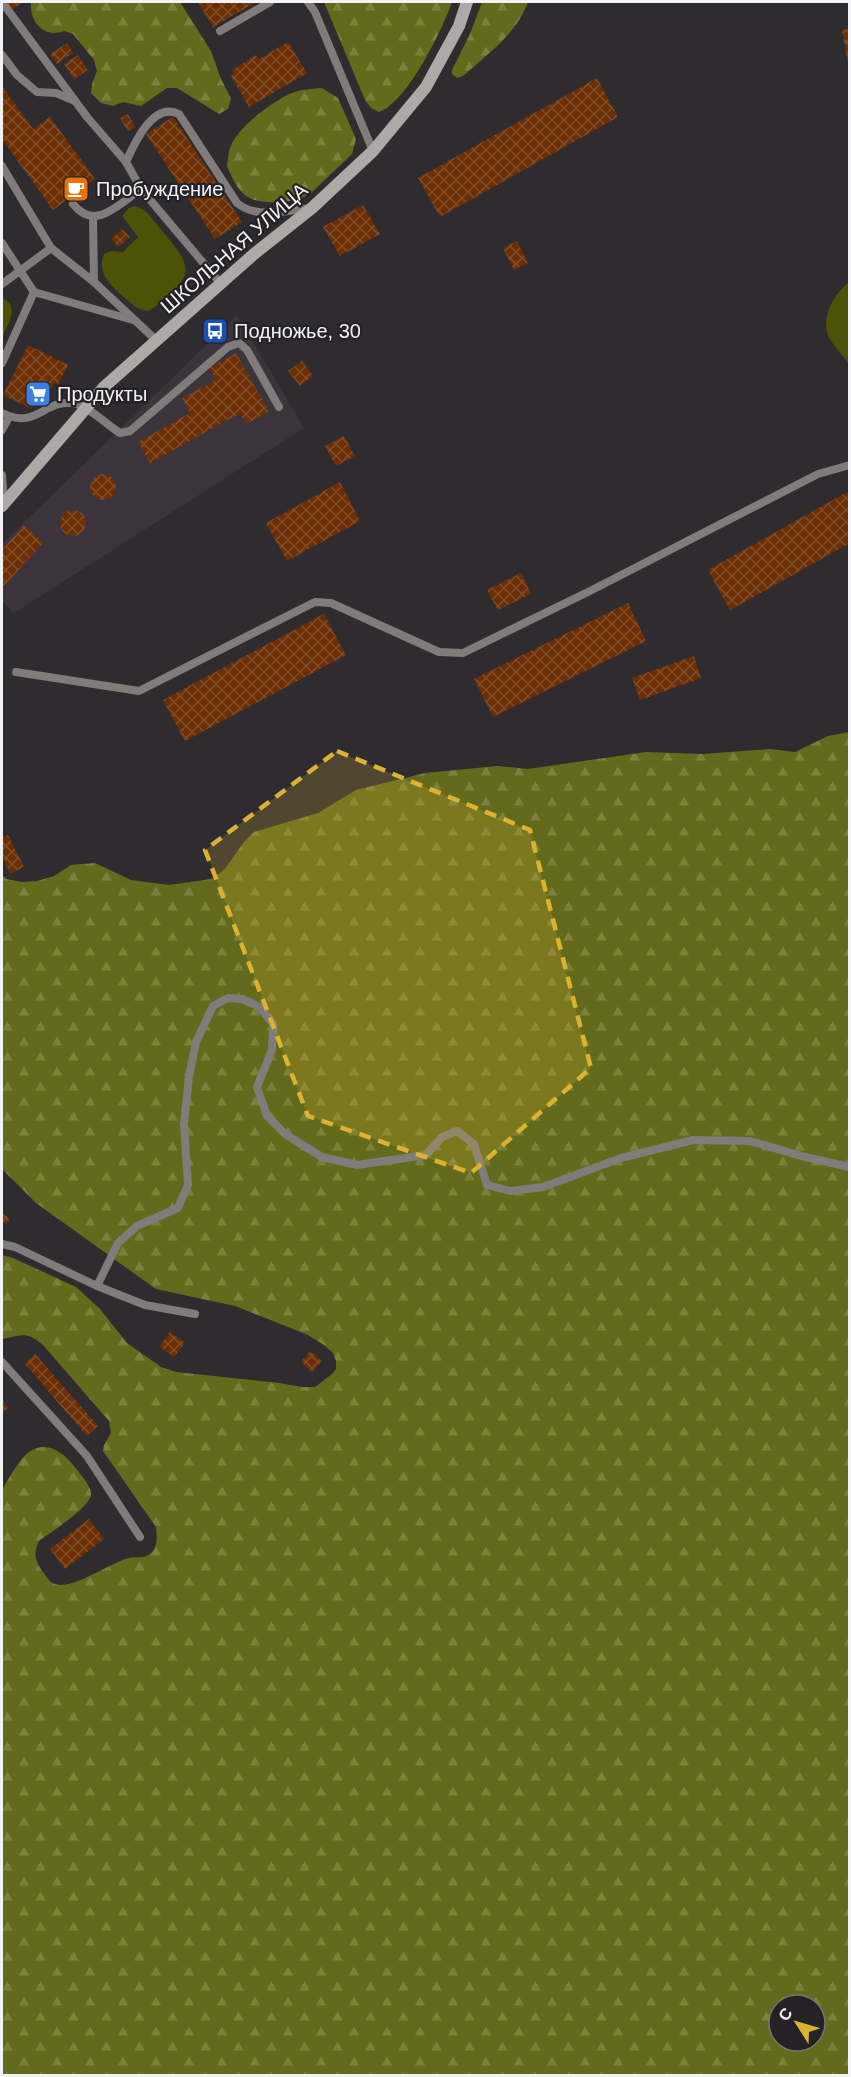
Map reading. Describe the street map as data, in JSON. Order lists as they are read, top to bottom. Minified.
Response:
{"streets":{"main road":["ШКОЛЬНАЯ УЛИЦА"]},"places":{"cafe":["Пробуждение"],"bus stop":["Подножье, 30"],"supermarket":["Продукты"]},"north":"top left"}
